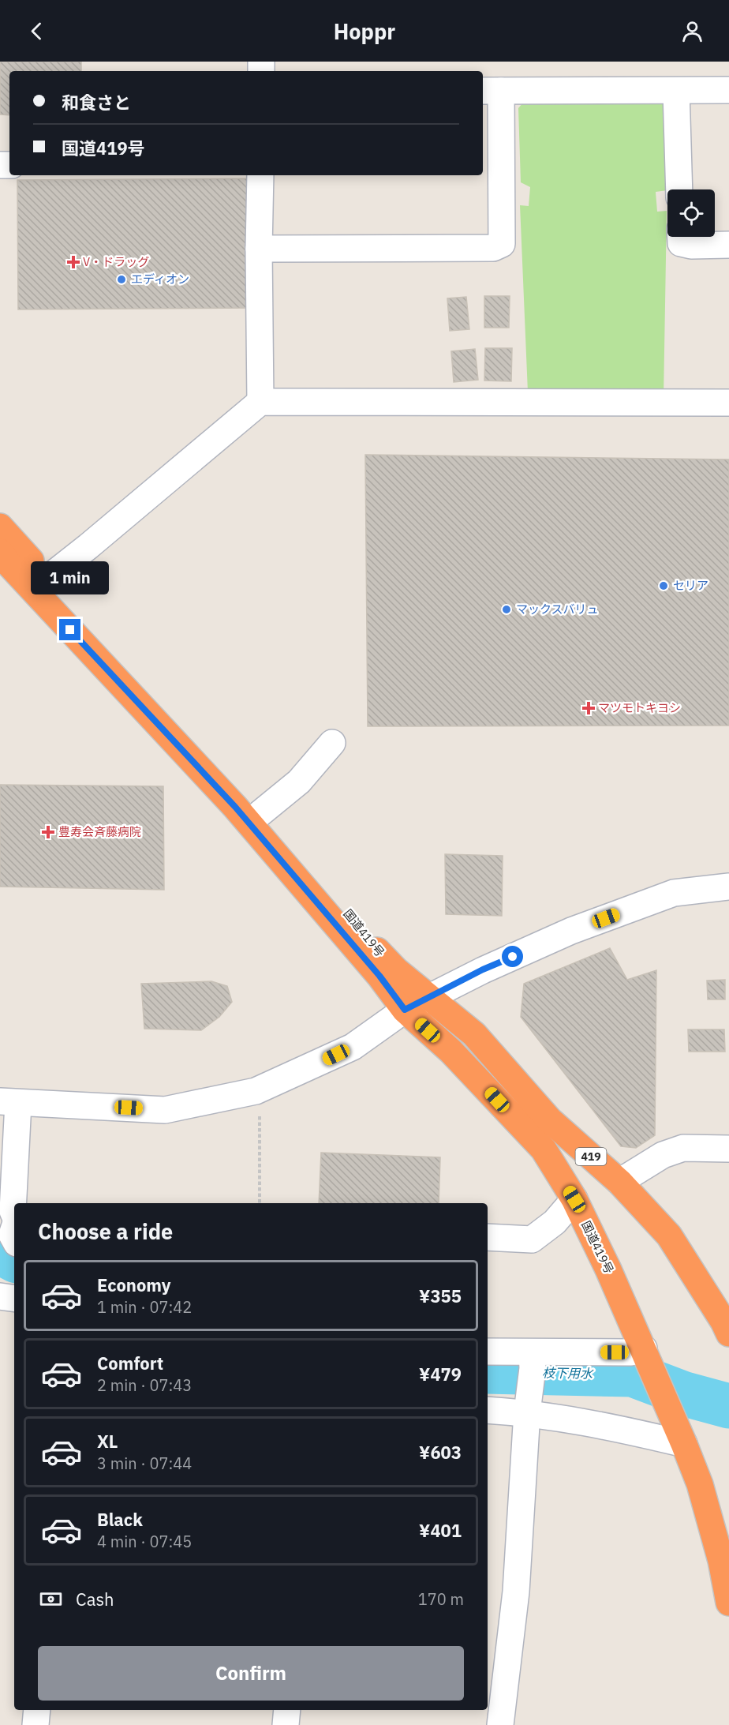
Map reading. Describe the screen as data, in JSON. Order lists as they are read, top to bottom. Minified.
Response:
{"streets":{"highway":["国道419号","419"]},"water":["枝下用水"],"places":{"health":["V・ドラッグ","マツモトキヨシ","豊寿会斉藤病院"],"other":["エディオン","セリア","マックスバリュ"]},"page":{"header":"Hoppr","banner":["和食さと","国道419号"],"bubble":"1 min","heading":"Choose a ride","list":[{"name":"Economy","note":"1 min · 07:42","value":"¥355"},{"name":"Comfort","note":"2 min · 07:43","value":"¥479"},{"name":"XL","note":"3 min · 07:44","value":"¥603"},{"name":"Black","note":"4 min · 07:45","value":"¥401"}],"pay":["Cash","170 m"],"buttons":"Confirm"}}
